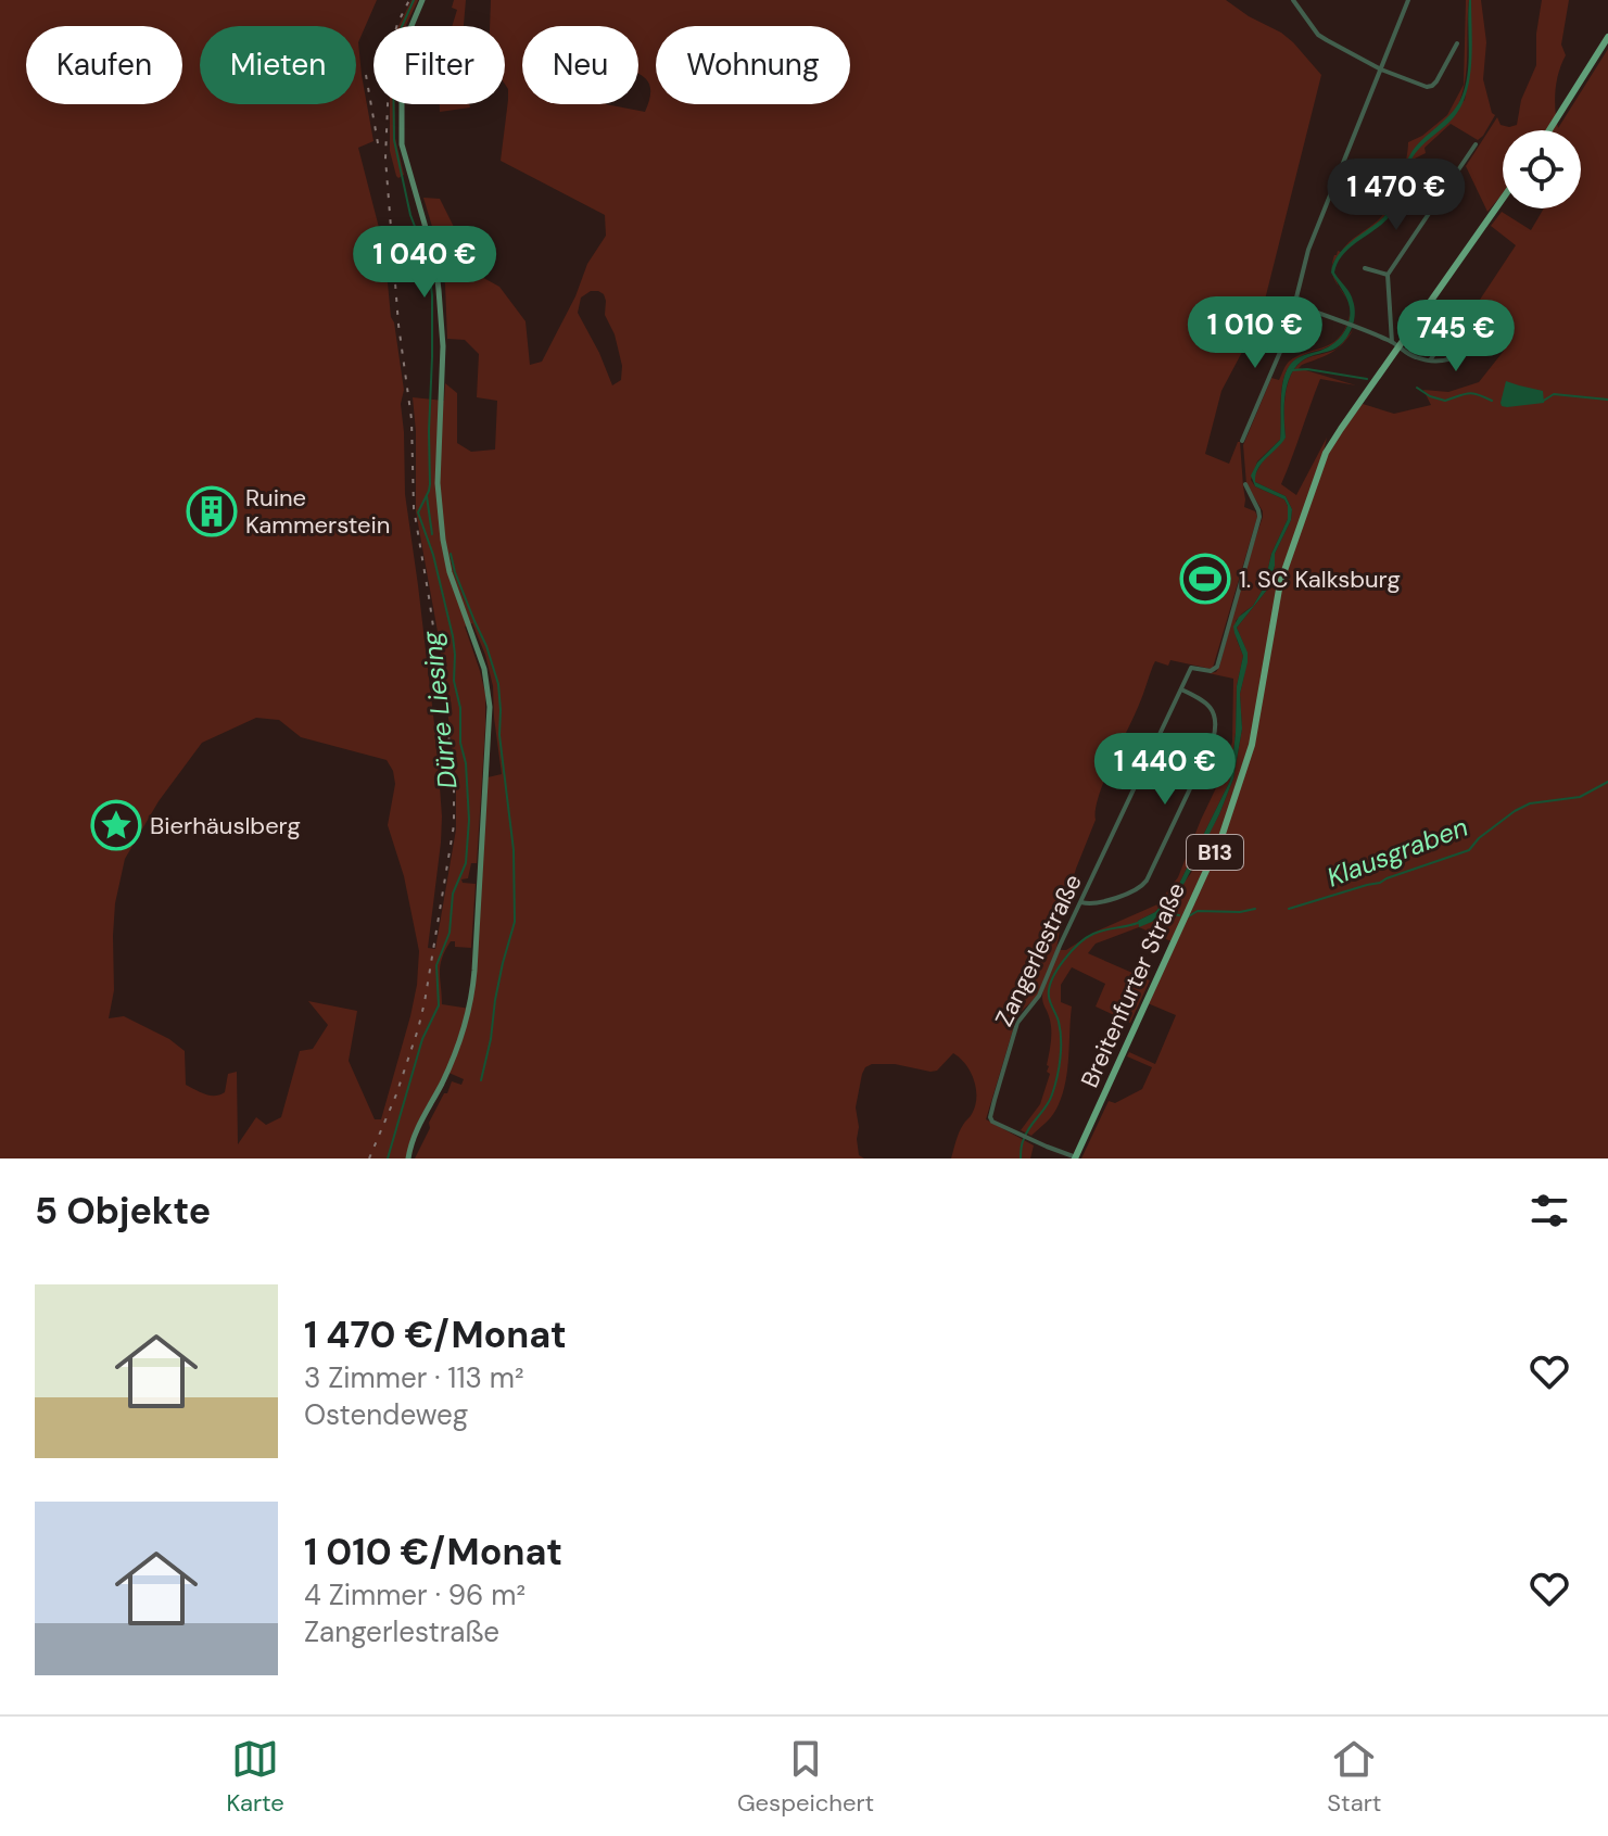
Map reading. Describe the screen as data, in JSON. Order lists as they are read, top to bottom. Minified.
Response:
{"streets":{"main road":["B13","Breitenfurter Straße"],"street":["Zangerlestraße"]},"crossings":[["B13","Breitenfurter Straße"],["Zangerlestraße","Breitenfurter Straße"]],"water":["Dürre Liesing","Klausgraben"],"places":{"building":["Ruine Kammerstein"],"sports":["1. SC Kalksburg"],"place":["Bierhäuslberg"]},"page":{"chip":["Kaufen","Mieten","Filter","Neu","Wohnung"],"price":["1 470 €","1 040 €","1 010 €","745 €","1 440 €"],"heading":"5 Objekte","list":[{"name":"1 470 €/Monat","note":"3 Zimmer · 113 m² · Ostendeweg"},{"name":"1 010 €/Monat","note":"4 Zimmer · 96 m² · Zangerlestraße"}],"tabs":["Karte","Gespeichert","Start"]}}
